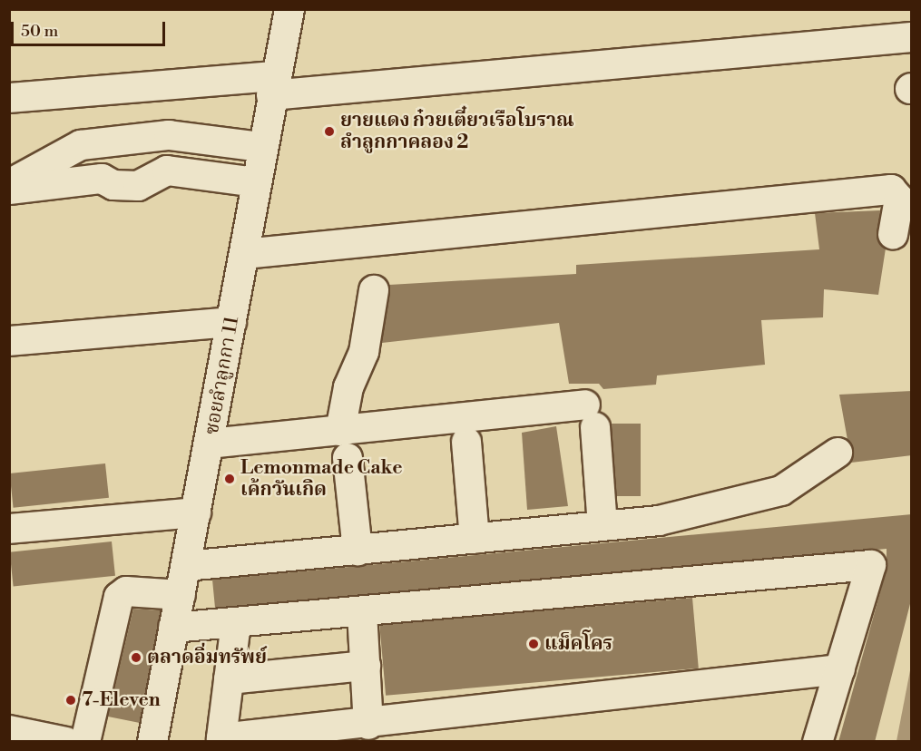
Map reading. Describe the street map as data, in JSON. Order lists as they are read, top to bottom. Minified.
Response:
{"streets":{"street":["ซอยลำลูกกา 11"]},"places":["ยายแดง ก๋วยเตี๋ยวเรือโบราณ ลำลูกกาคลอง 2","Lemonmade Cake เค้กวันเกิด","แม็คโคร","ตลาดอิ่มทรัพย์","7-Eleven"],"scale_bar":"50 m"}
